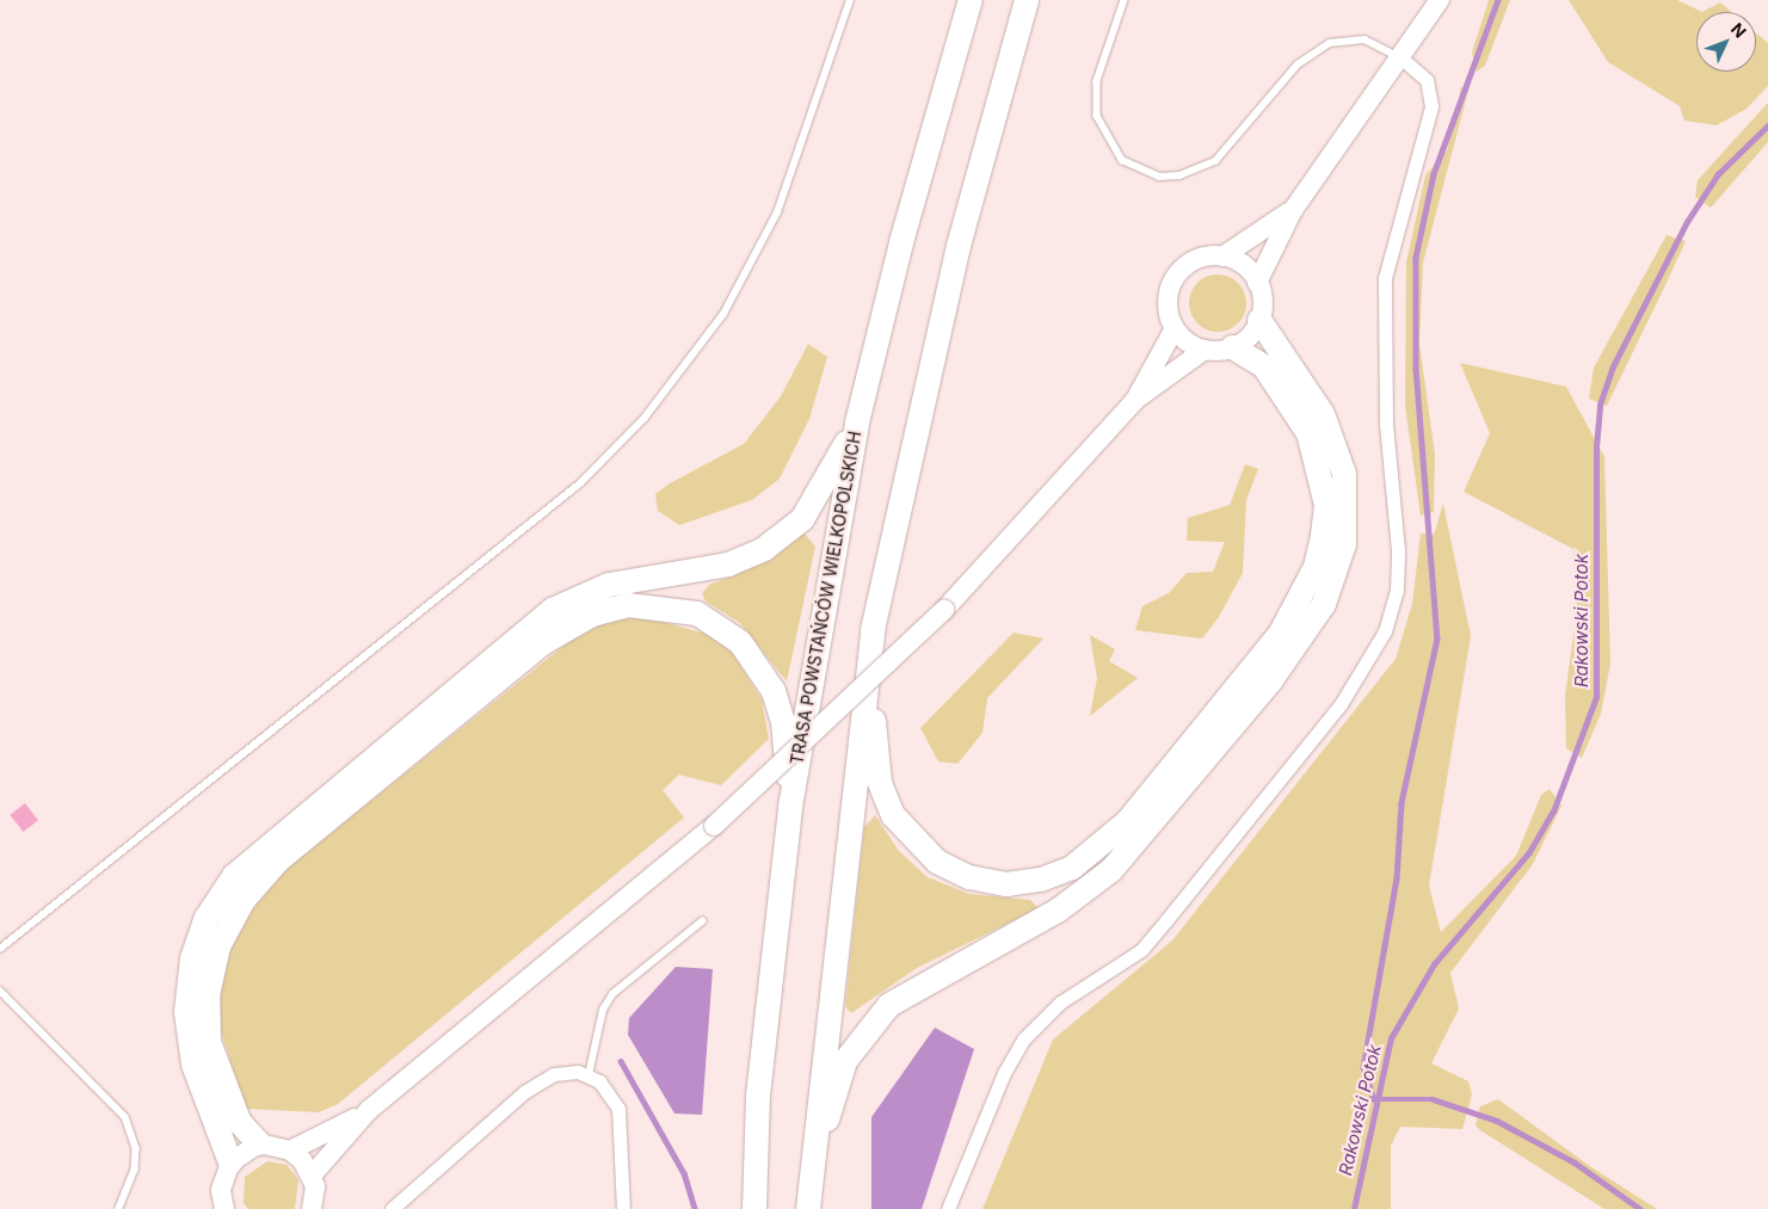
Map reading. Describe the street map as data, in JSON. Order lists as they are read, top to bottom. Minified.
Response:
{"streets":{"highway":["TRASA POWSTAŃCÓW WIELKOPOLSKICH"]},"water":["Rakowski Potok"],"north":"top right"}
